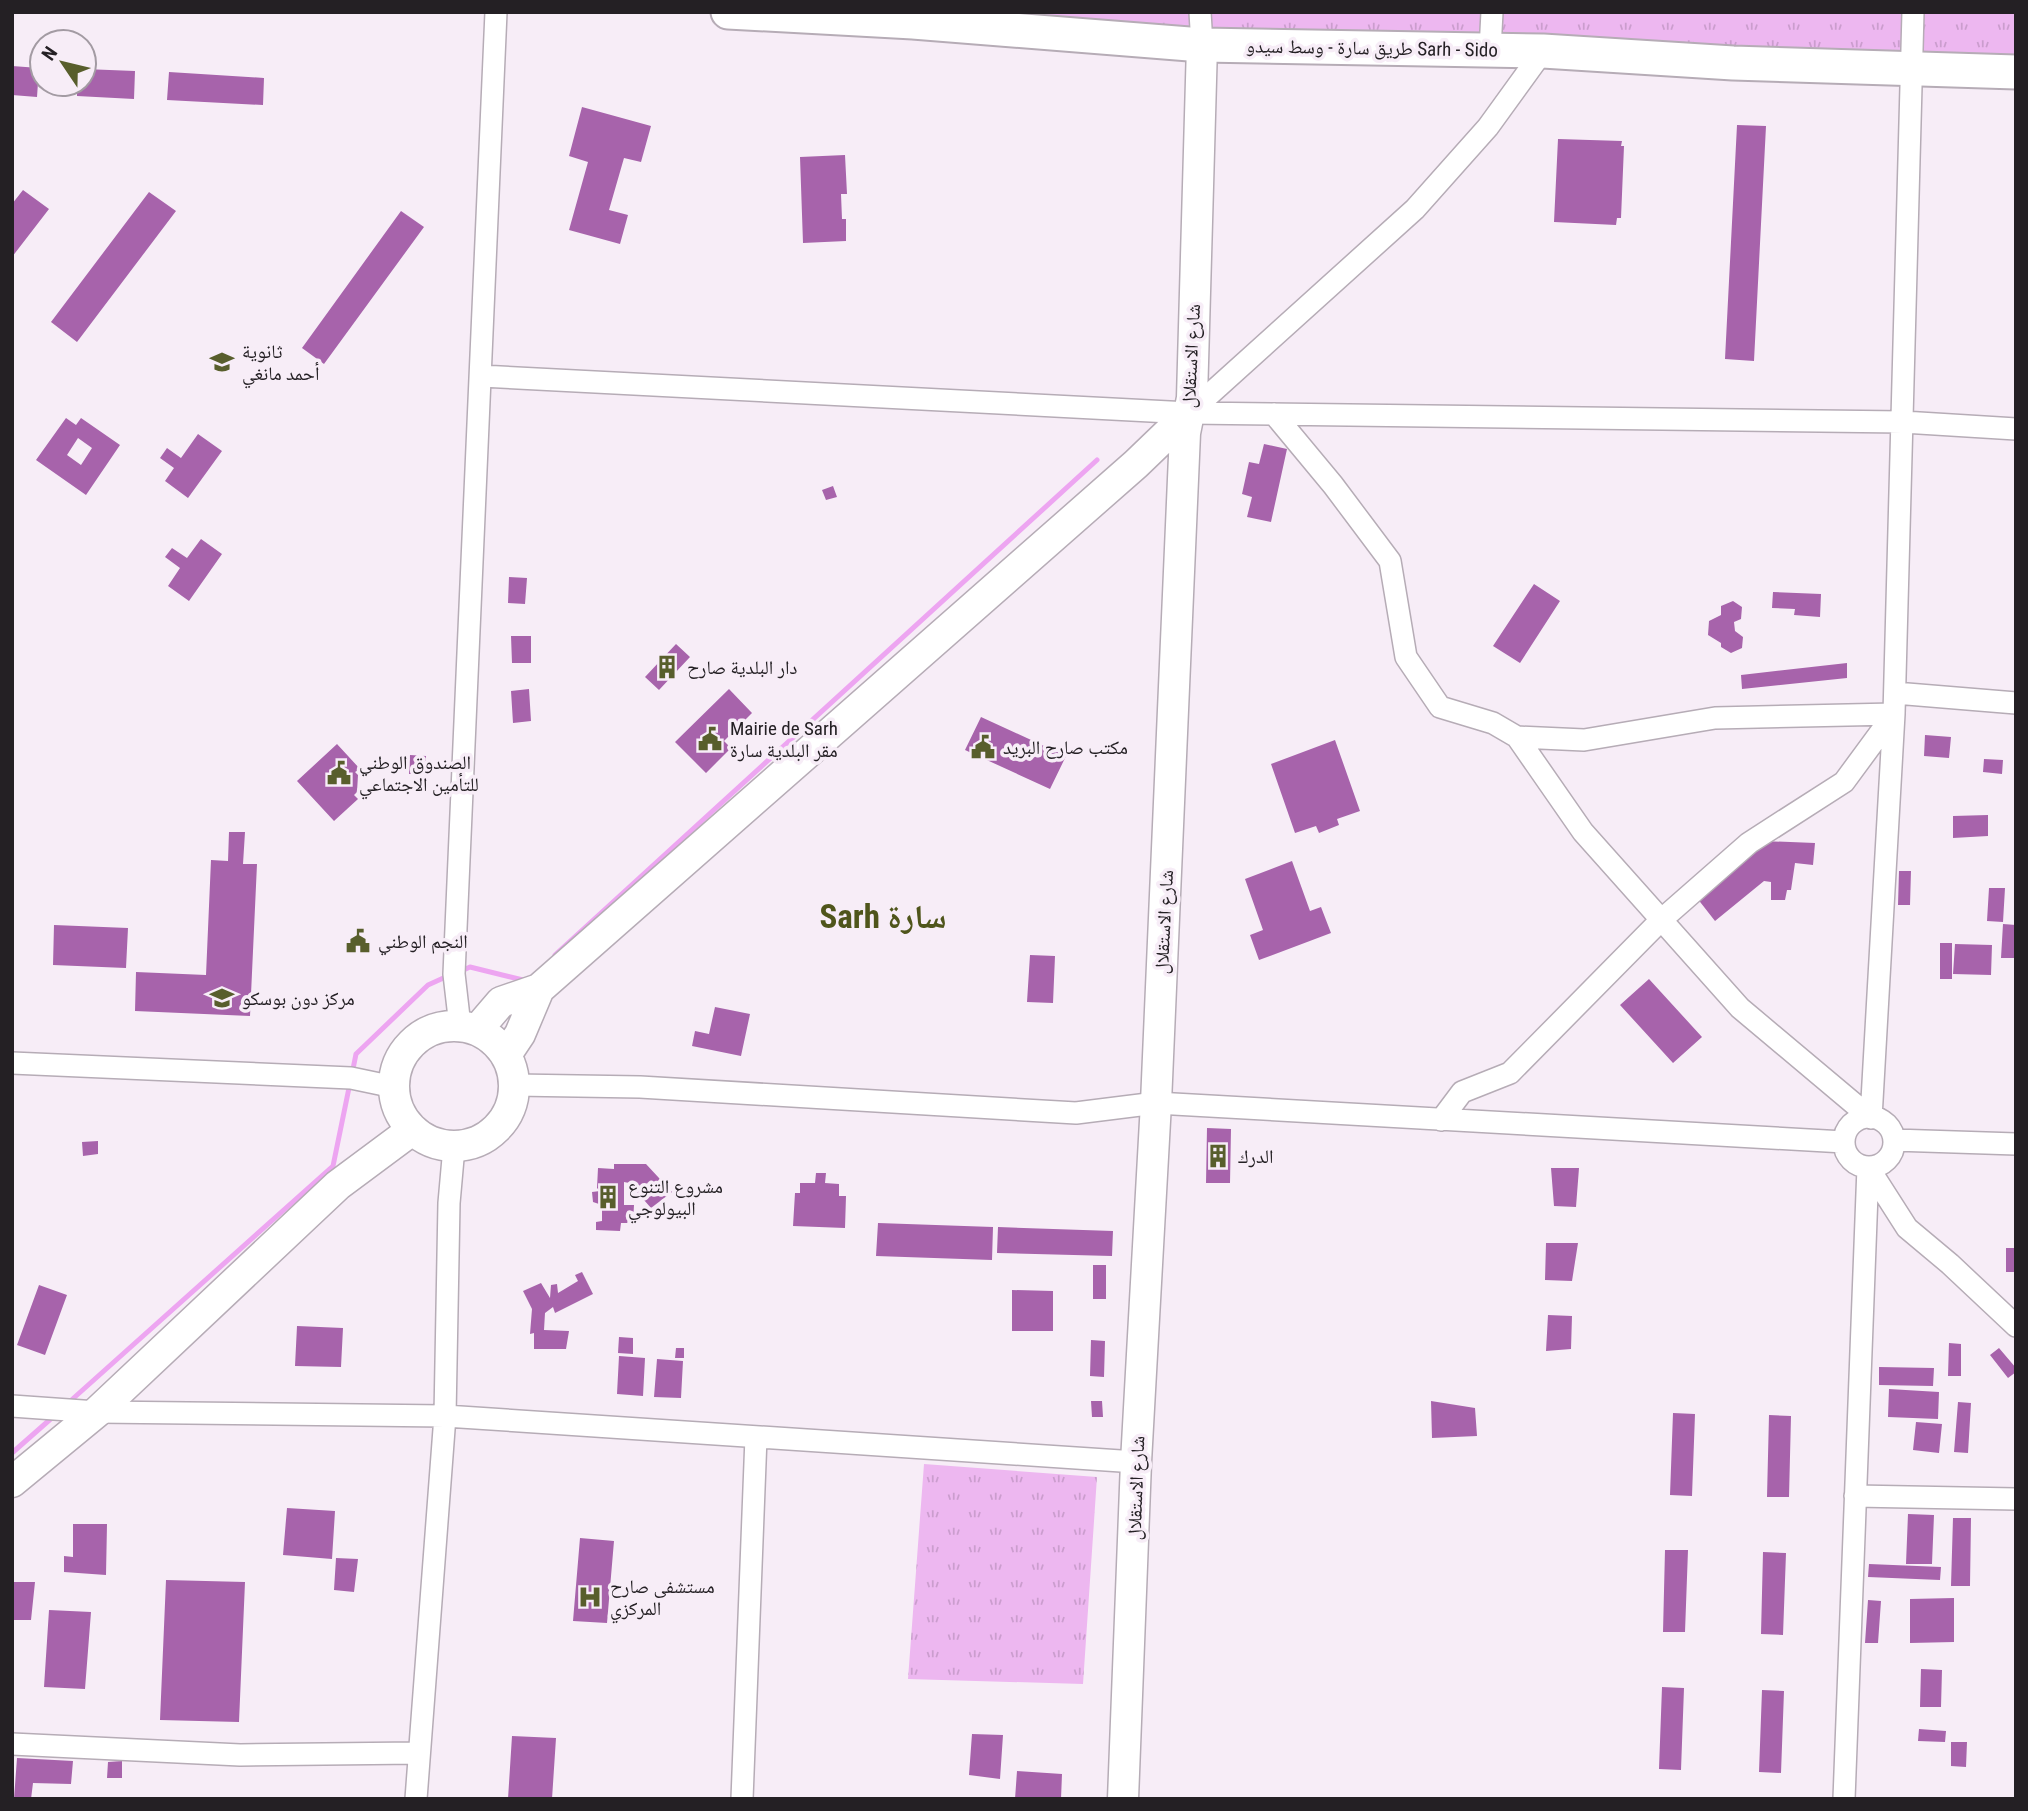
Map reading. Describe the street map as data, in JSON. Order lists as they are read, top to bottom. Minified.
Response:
{"streets":{"main road":["طريق سارة - وسط سيدو Sarh - Sido"],"street":["شارع الاستقلال"]},"crossings":[["طريق سارة - وسط سيدو Sarh - Sido","شارع الاستقلال"]],"districts":["Sarh سارة"],"places":{"school or university":["ثانوية أحمد مانغي","مركز دون بوسكو"],"building":["دار البلدية صارح","الدرك","مشروع التنوع البيولوجي"],"public building":["Mairie de Sarh مقر البلدية سارة","مكتب صارح البريد","الصندوق الوطني للتأمين الاجتماعي","النجم الوطني"],"hospital":["مستشفى صارح المركزي"]},"north":"top left"}
